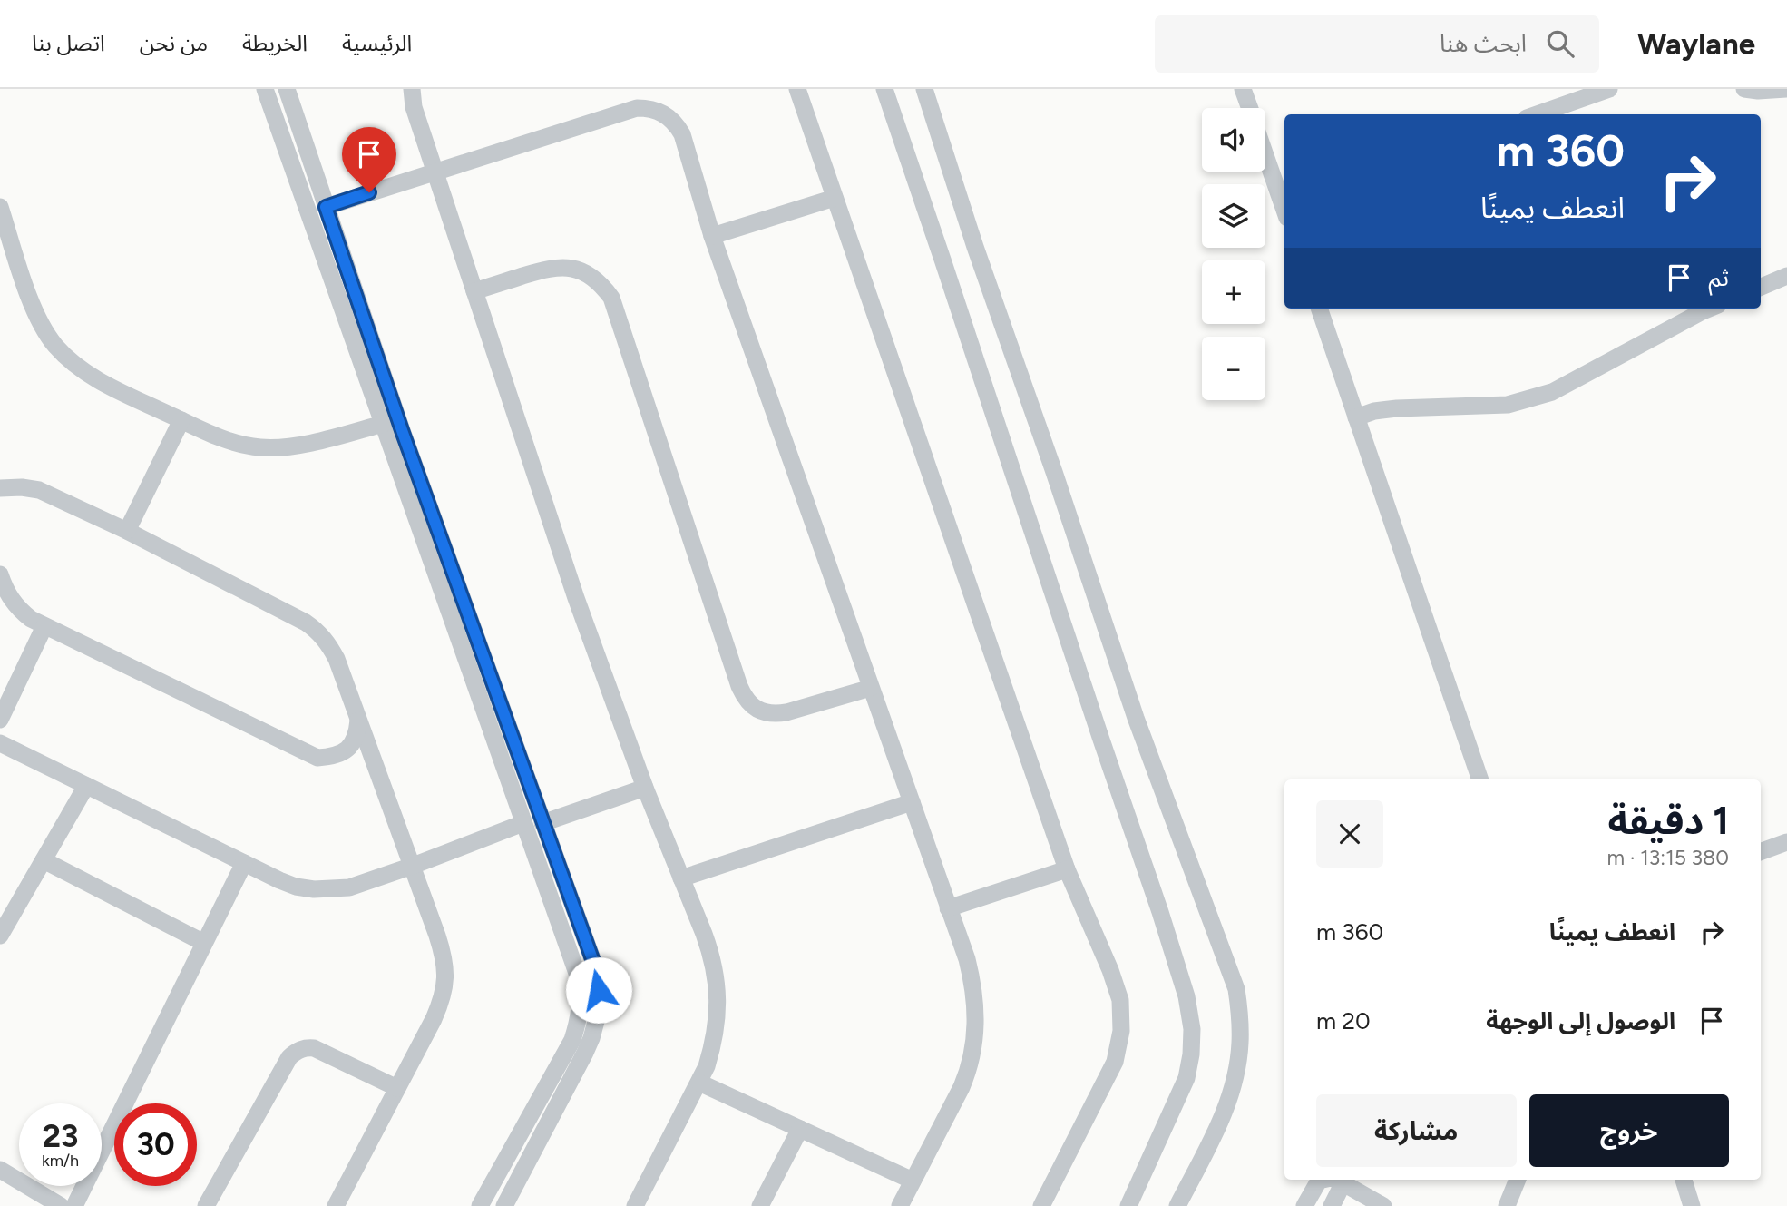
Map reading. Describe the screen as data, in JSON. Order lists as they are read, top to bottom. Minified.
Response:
{"page":{"header":"Waylane","search":"ابحث هنا","nav":["الرئيسية","الخريطة","من نحن","اتصل بنا"],"map_buttons":["+","−"],"turn":["360 m","انعطف يمينًا"],"then":"ثم","heading":["1 دقيقة","380 m · 13:15"],"list":[{"name":"انعطف يمينًا","value":"360 m"},{"name":"الوصول إلى الوجهة","value":"20 m"}],"buttons":["خروج","مشاركة"],"speed":"23 km/h","limit":"30"}}
